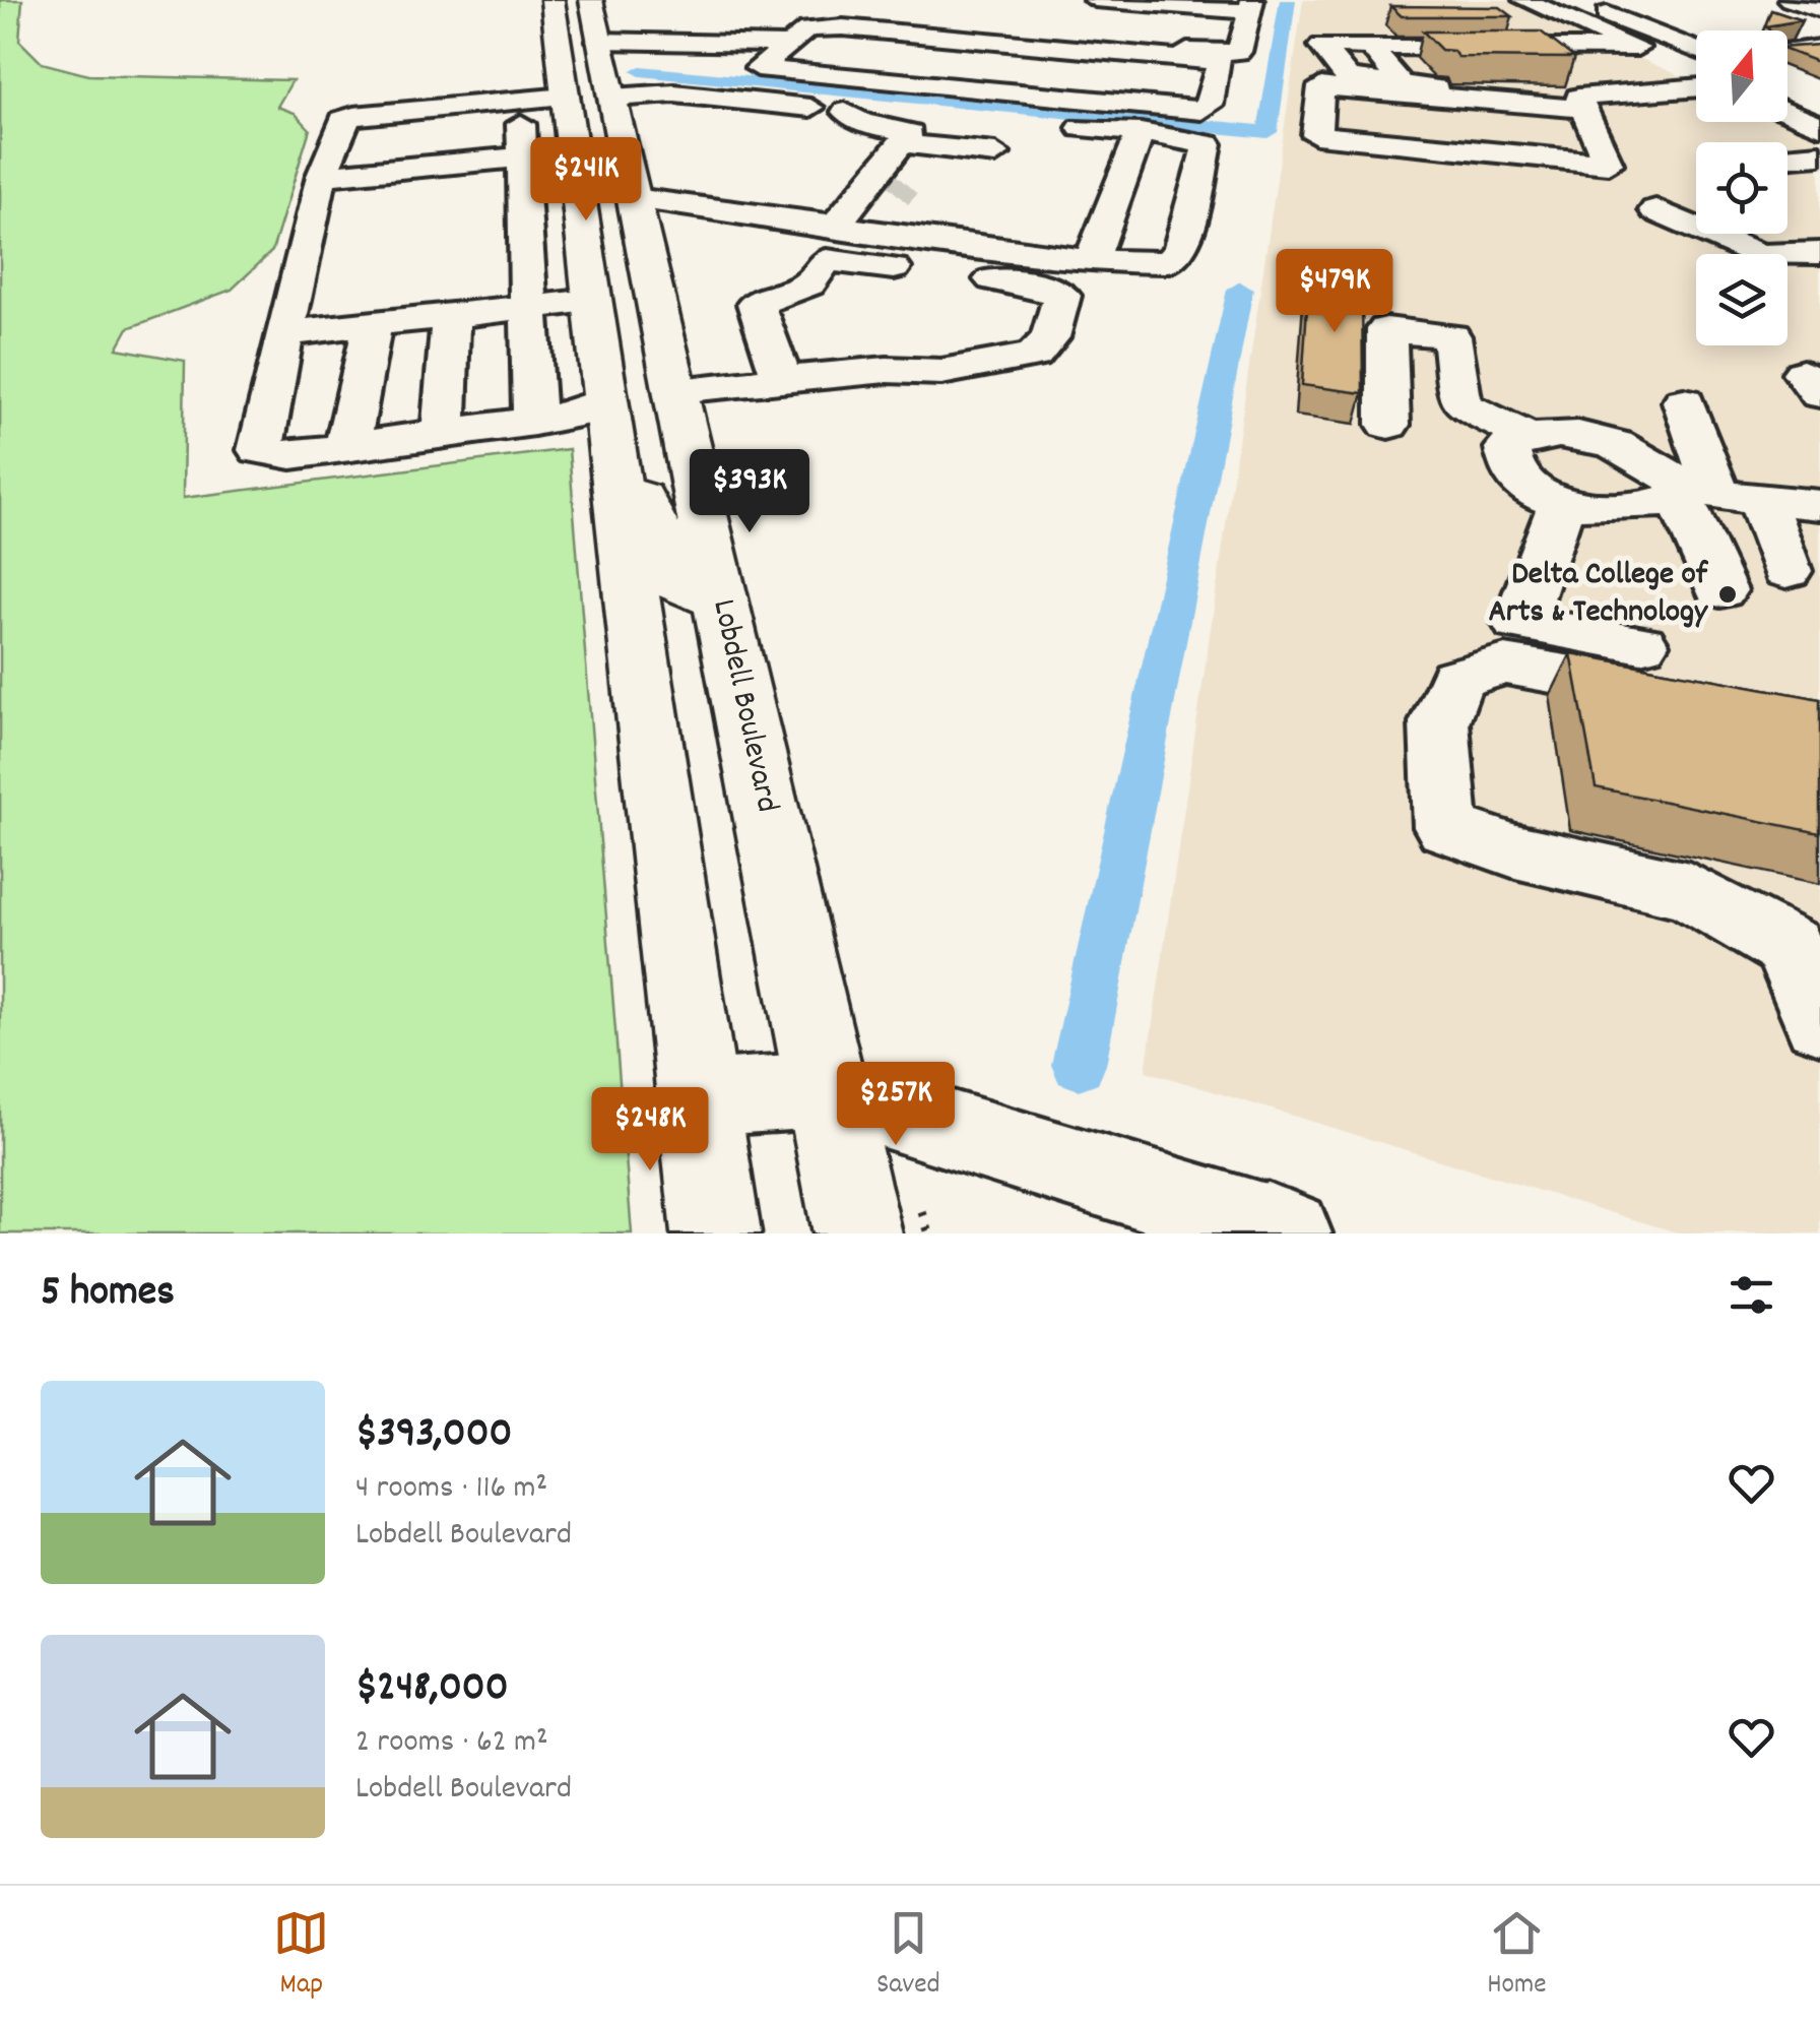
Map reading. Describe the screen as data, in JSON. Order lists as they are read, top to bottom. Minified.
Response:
{"streets":{"main road":["Lobdell Boulevard"]},"places":["Delta College of Arts & Technology"],"north":"top","page":{"price":["$241K","$479K","$393K","$257K","$248K"],"heading":"5 homes","list":[{"name":"$393,000","note":"4 rooms · 116 m² · Lobdell Boulevard"},{"name":"$248,000","note":"2 rooms · 62 m² · Lobdell Boulevard"}],"tabs":["Map","Saved","Home"]}}
